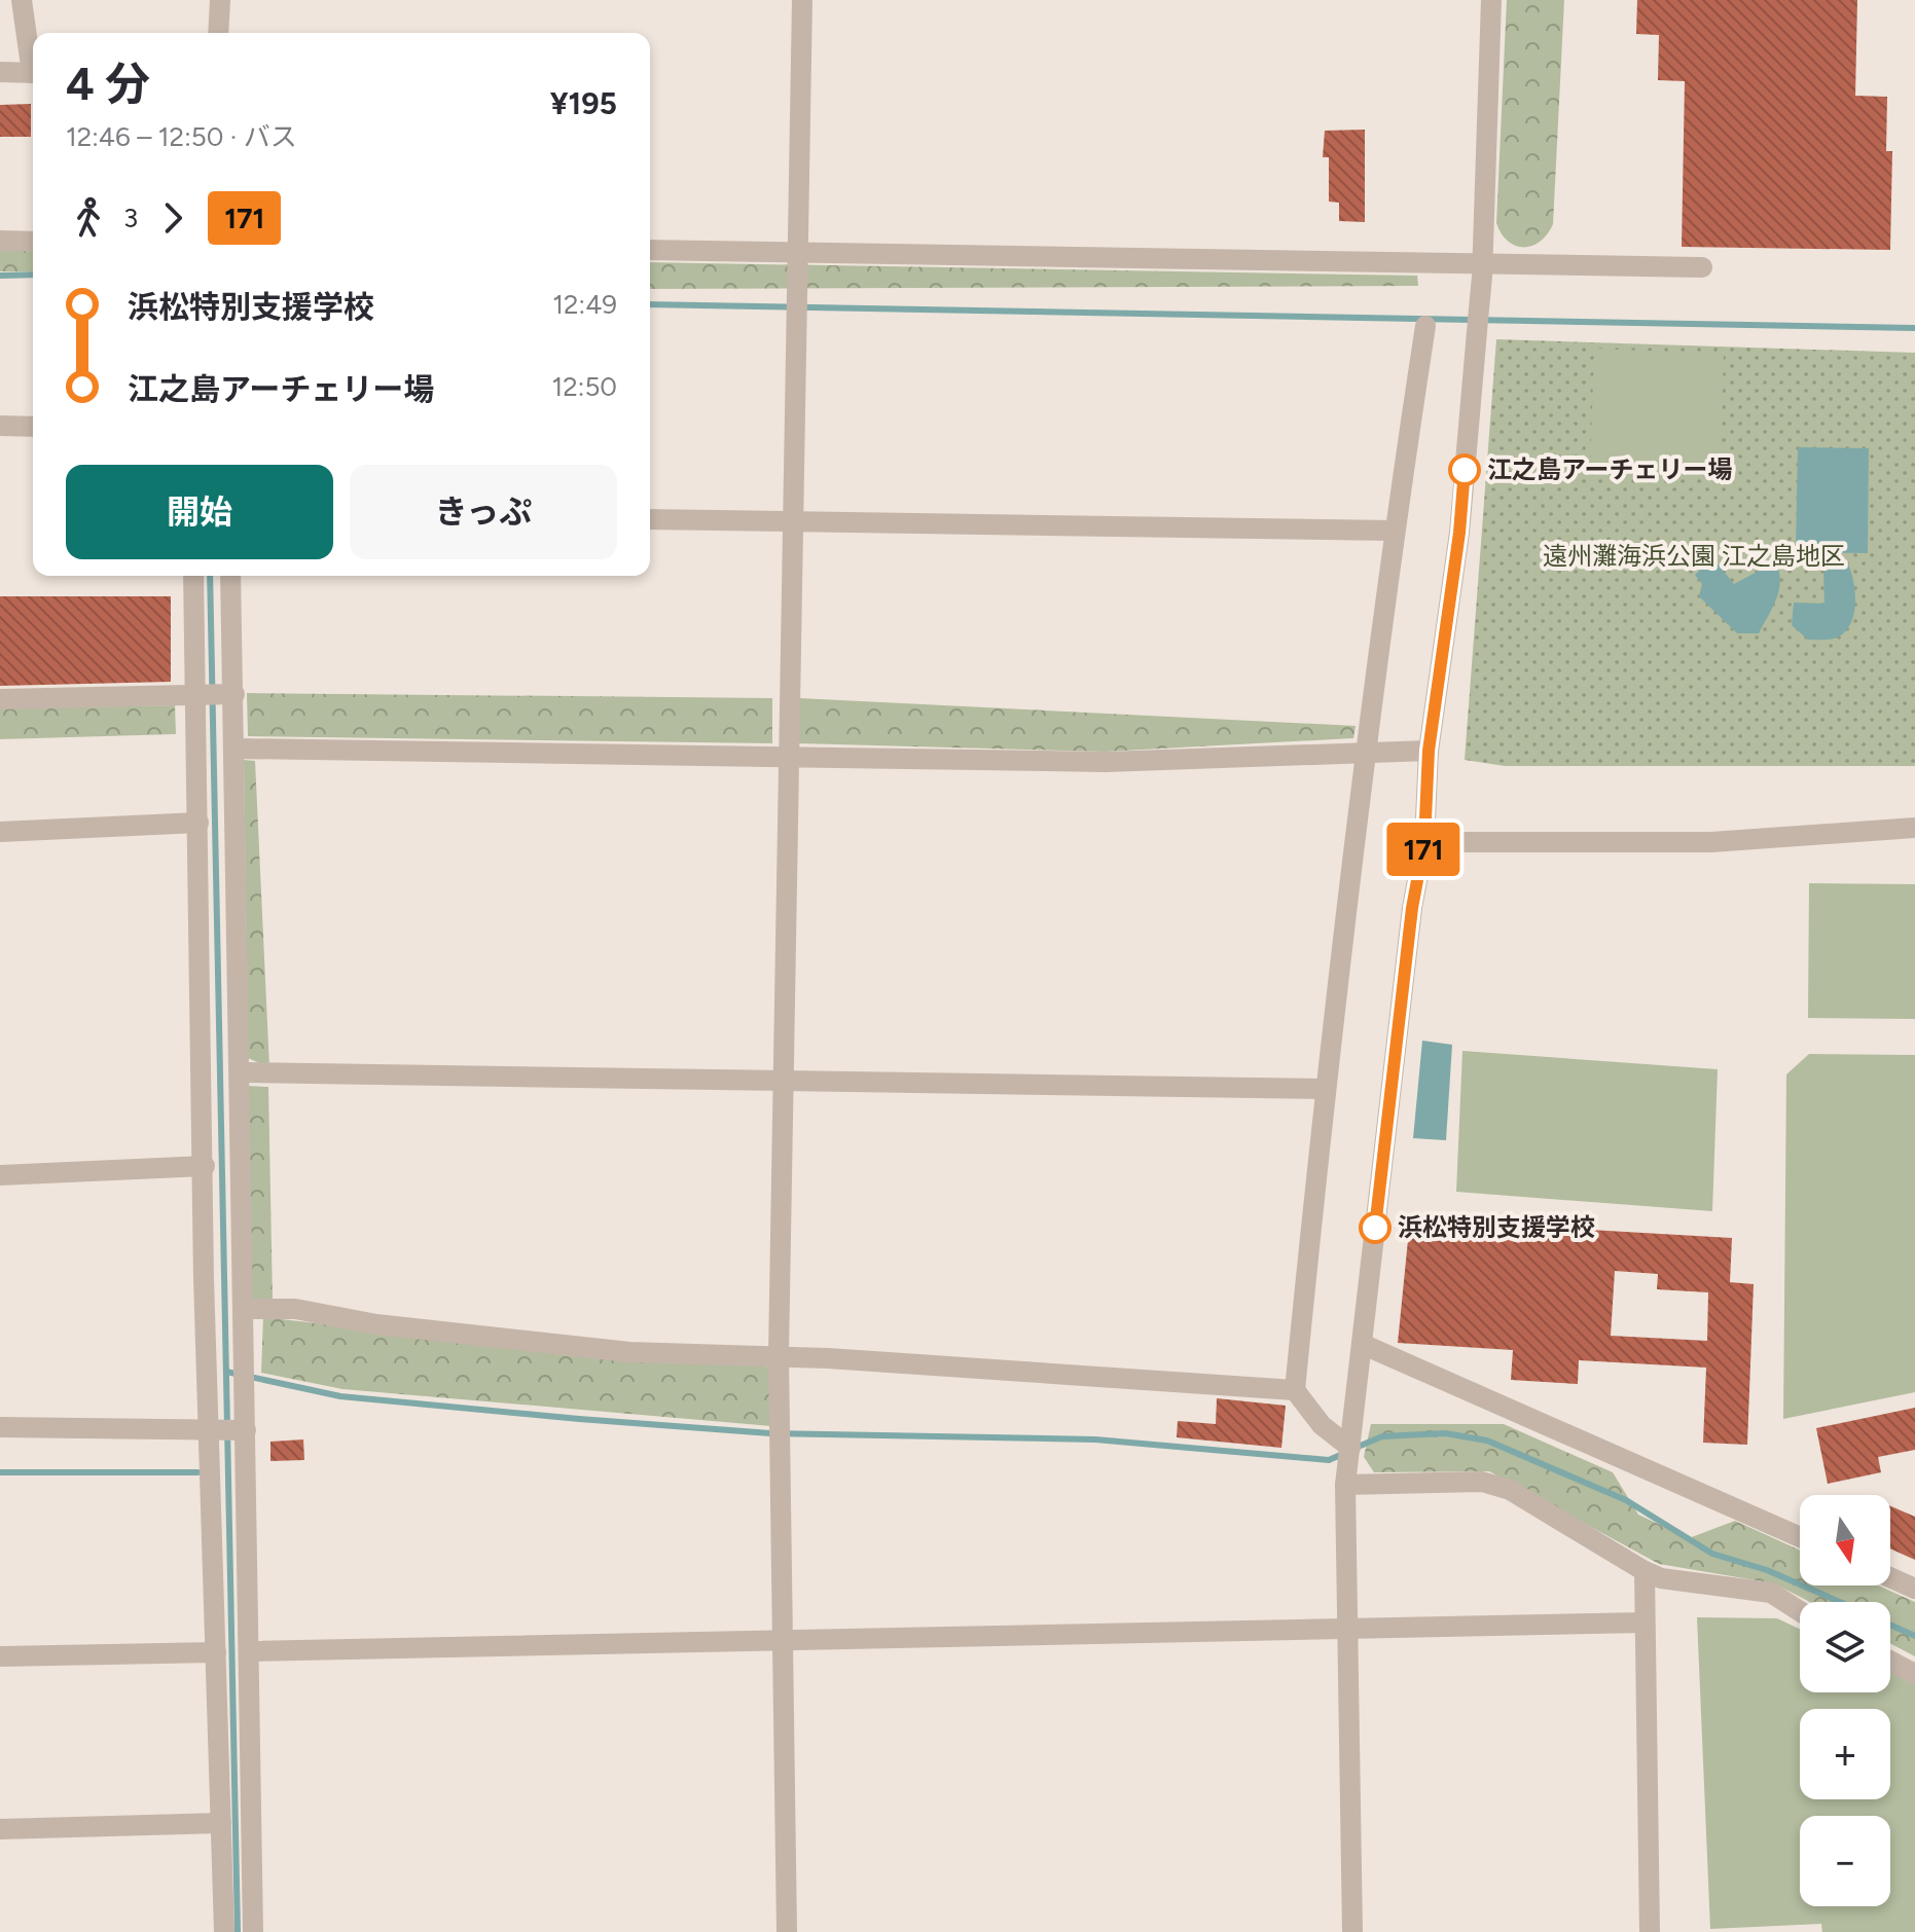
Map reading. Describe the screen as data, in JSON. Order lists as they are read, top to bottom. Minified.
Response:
{"parks":["遠州灘海浜公園 江之島地区"],"places":["江之島アーチェリー場","浜松特別支援学校"],"lines":["bus line 171"],"north":"bottom","page":{"on_map":"171","heading":["4 分","12:46 – 12:50 · バス","¥195"],"legs":["3","171"],"list":[{"name":"浜松特別支援学校","value":"12:49"},{"name":"江之島アーチェリー場","value":"12:50"}],"buttons":["開始","きっぷ"],"map_buttons":["+","−"]}}
